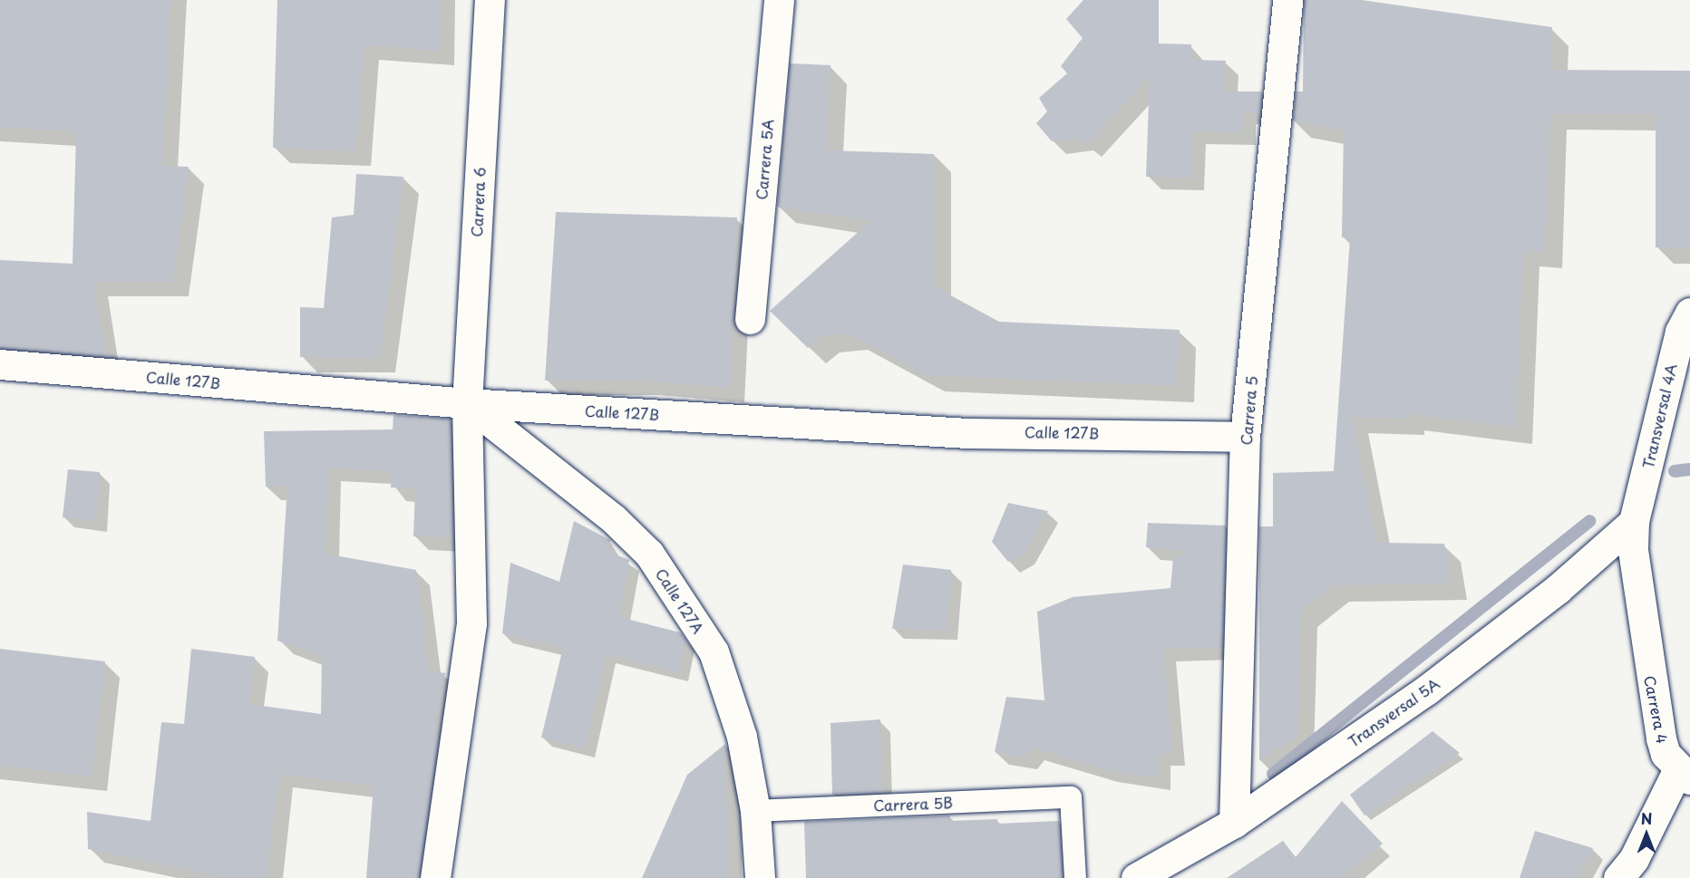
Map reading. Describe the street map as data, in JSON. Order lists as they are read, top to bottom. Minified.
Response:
{"streets":{"street":["Carrera 5A","Carrera 6","Calle 127B","Carrera 5","Transversal 4A","Calle 127A","Carrera 4","Transversal 5A"],"lane":["Carrera 5B"]},"crossings":[["Carrera 6","Calle 127B"],["Carrera 6","Calle 127A"],["Calle 127B","Carrera 5"],["Calle 127B","Calle 127A"],["Carrera 5","Transversal 5A"],["Transversal 4A","Carrera 4"],["Transversal 4A","Transversal 5A"],["Calle 127A","Carrera 5B"],["Carrera 4","Transversal 5A"]],"north":"top"}
